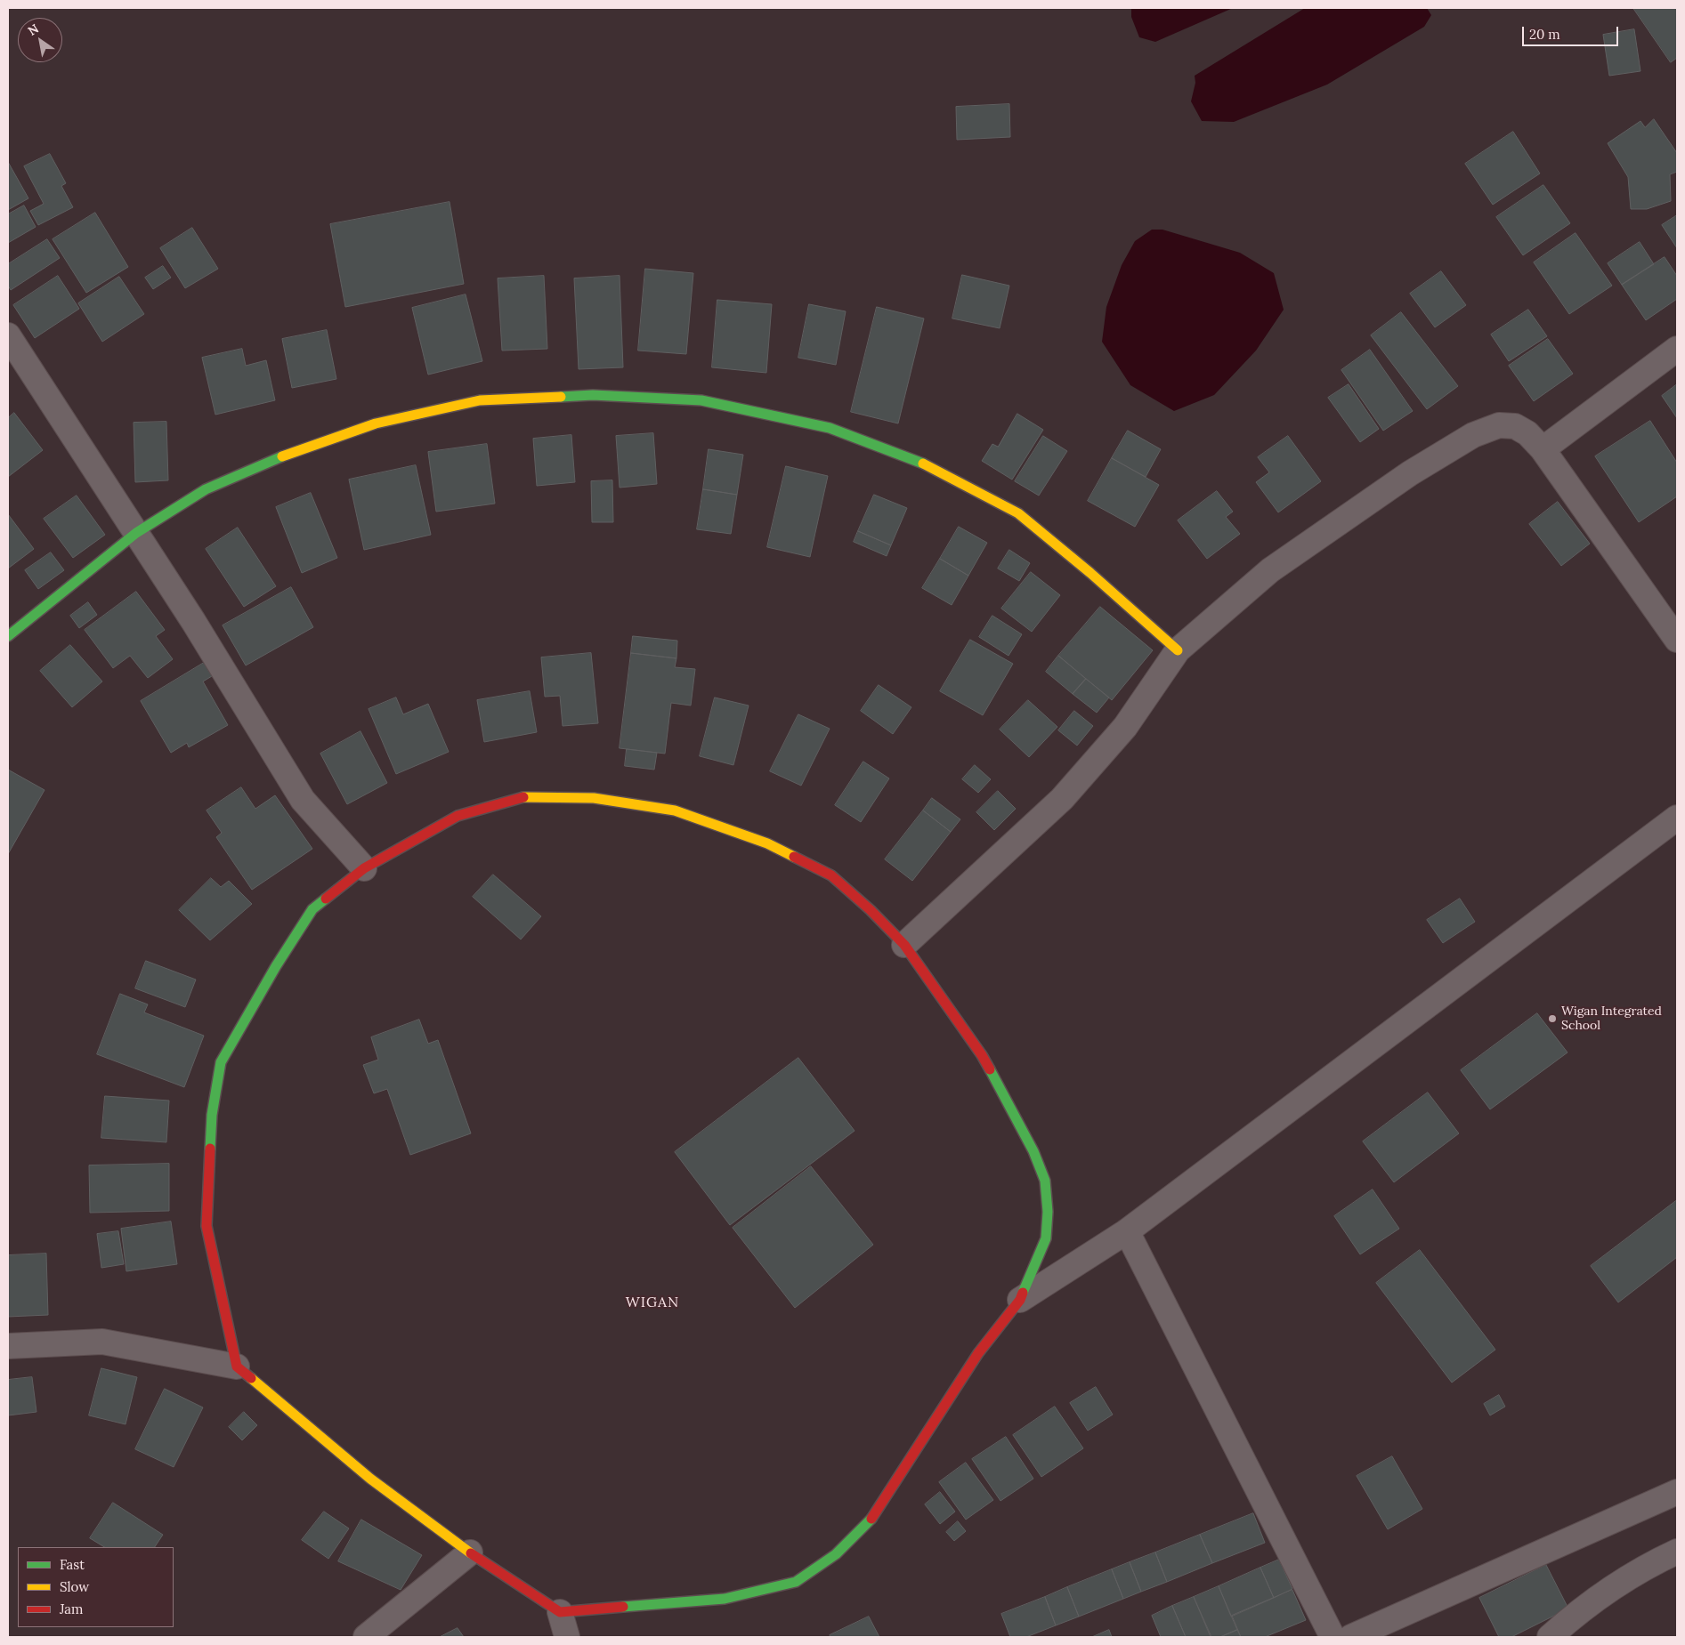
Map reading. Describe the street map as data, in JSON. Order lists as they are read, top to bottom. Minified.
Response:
{"districts":["WIGAN"],"places":["Wigan Integrated School"],"legend":["Fast","Slow","Jam"],"scale_bar":"20 m","north":"top left"}
